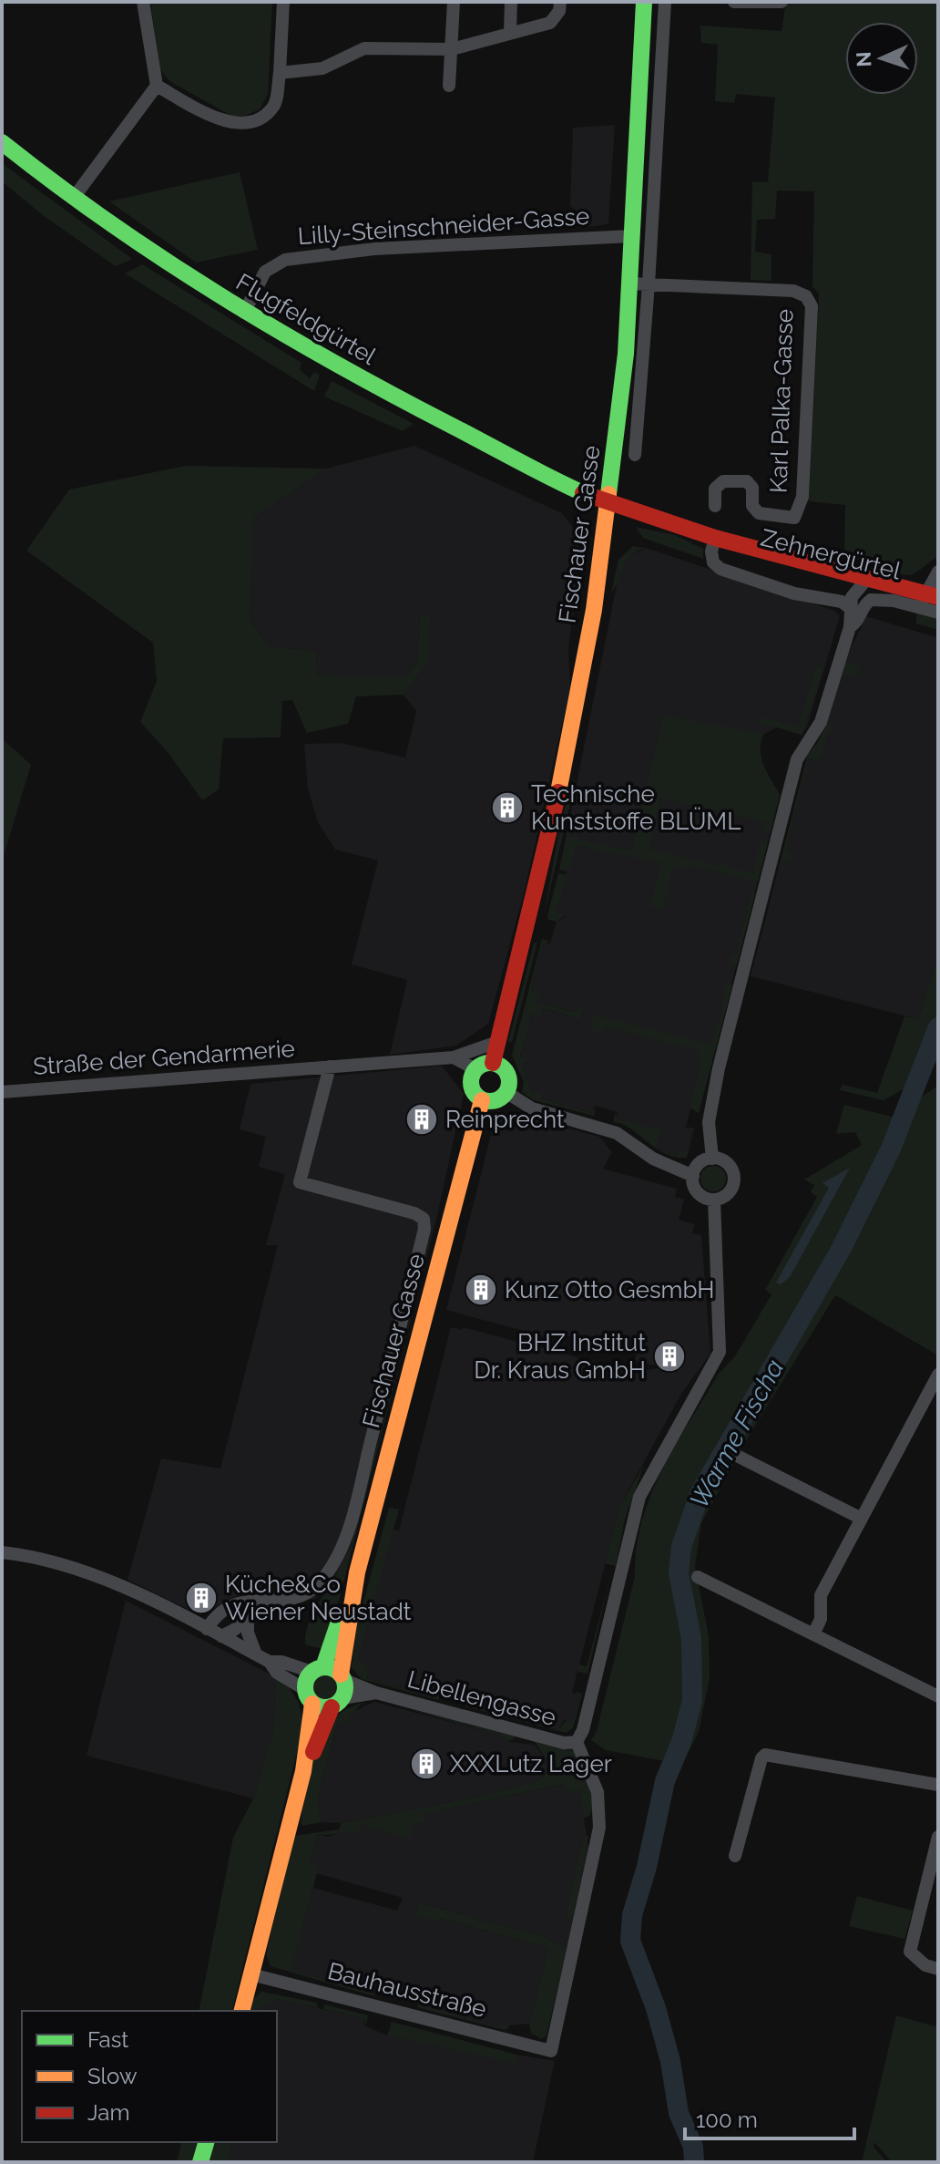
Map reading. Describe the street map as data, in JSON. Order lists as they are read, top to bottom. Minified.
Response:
{"streets":{"main road":["Flugfeldgürtel","Fischauer Gasse","Zehnergürtel"],"street":["Lilly-Steinschneider-Gasse","Karl Palka-Gasse","Straße der Gendarmerie","Libellengasse","Bauhausstraße"]},"crossings":[["Lilly-Steinschneider-Gasse","Flugfeldgürtel"],["Lilly-Steinschneider-Gasse","Fischauer Gasse"],["Flugfeldgürtel","Fischauer Gasse"],["Flugfeldgürtel","Zehnergürtel"],["Karl Palka-Gasse","Fischauer Gasse"],["Fischauer Gasse","Zehnergürtel"],["Fischauer Gasse","Straße der Gendarmerie"],["Fischauer Gasse","Libellengasse"],["Libellengasse","Bauhausstraße"]],"water":["Warme Fischa"],"places":{"building":["Technische Kunststoffe BLÜML","Reinprecht","Kunz Otto GesmbH","BHZ Institut Dr. Kraus GmbH","Küche&Co Wiener Neustadt","XXXLutz Lager"]},"legend":["Fast","Slow","Jam"],"scale_bar":"100 m","north":"left"}
